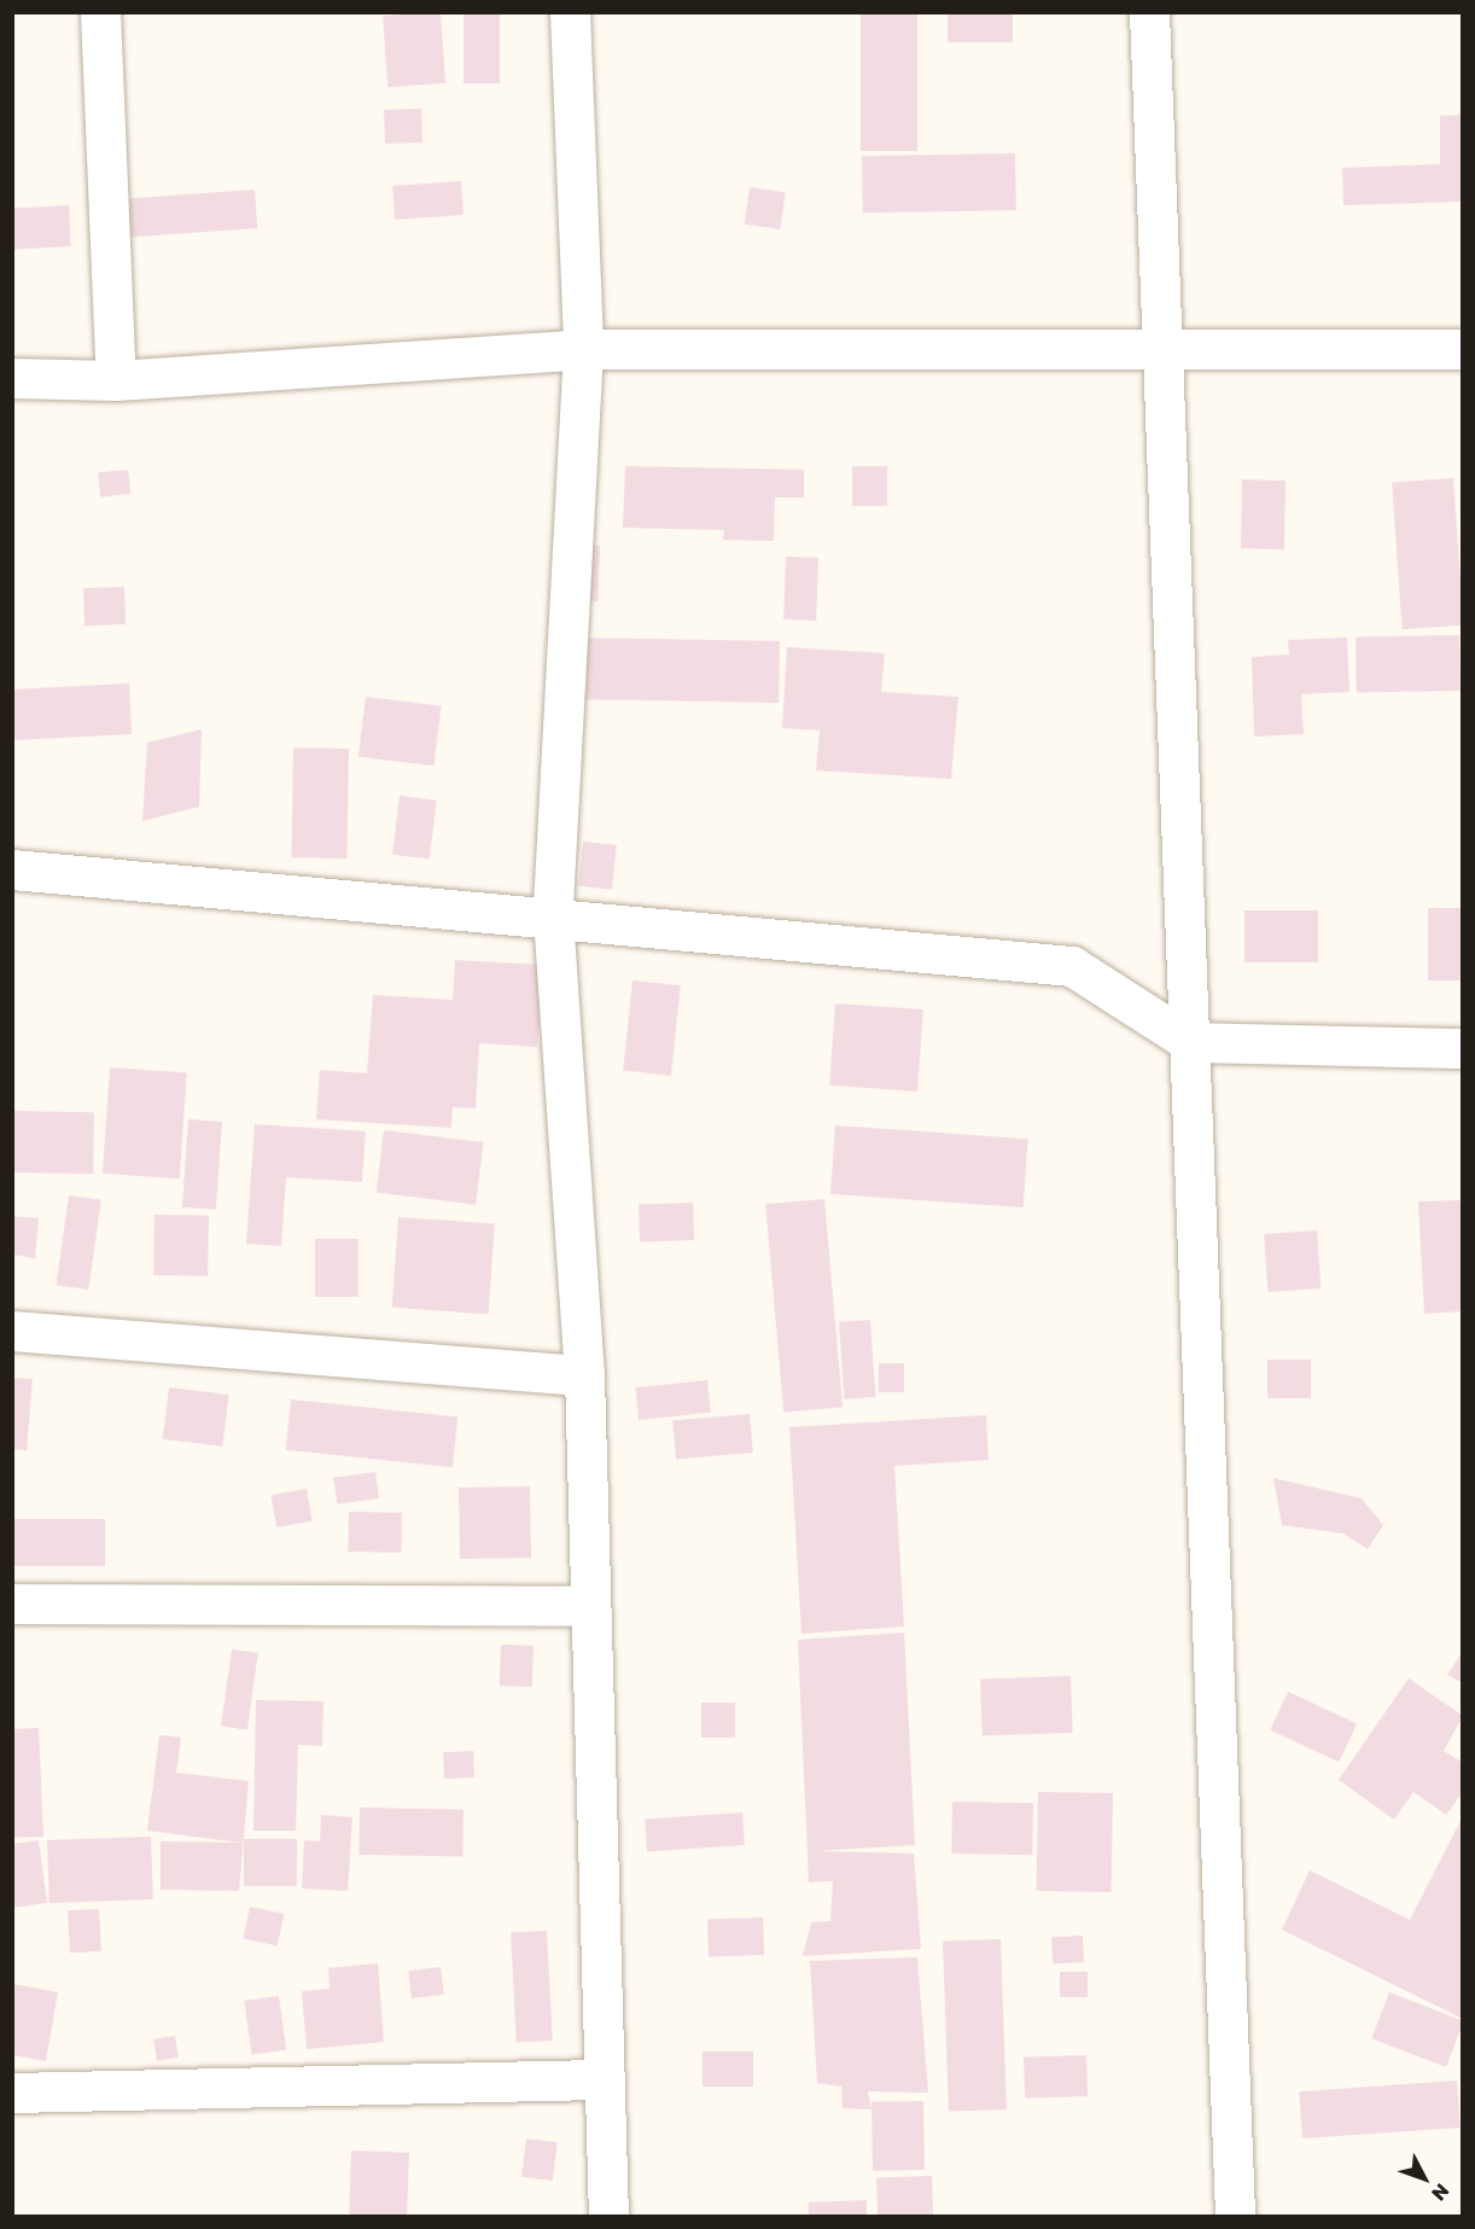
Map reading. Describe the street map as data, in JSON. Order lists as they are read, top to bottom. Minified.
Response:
{"north":"bottom right"}
